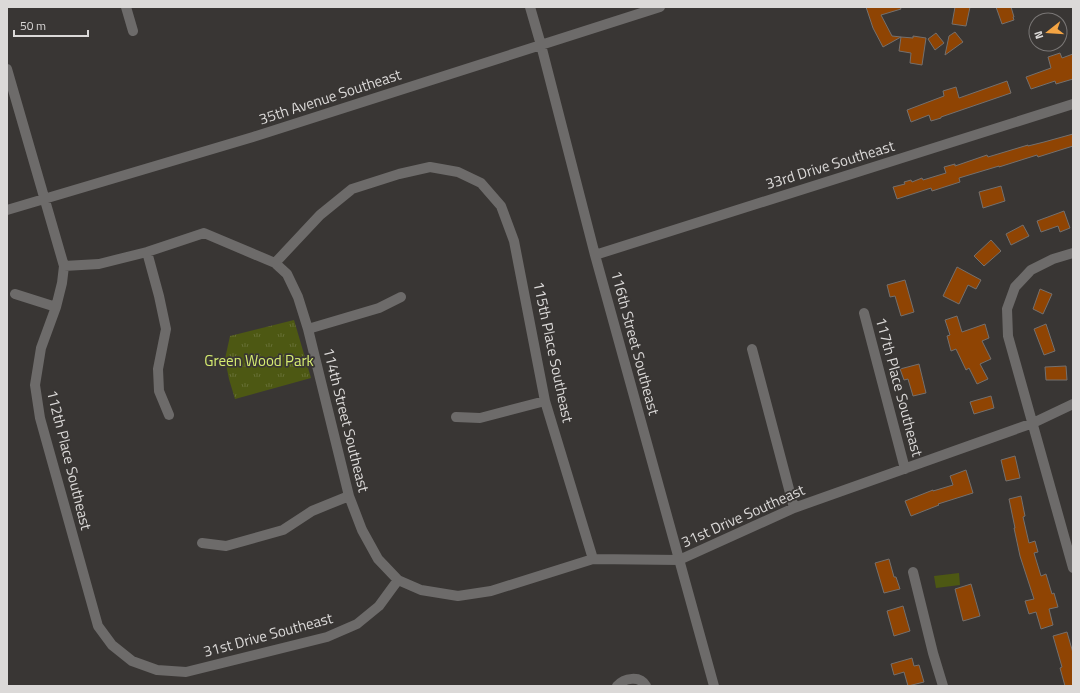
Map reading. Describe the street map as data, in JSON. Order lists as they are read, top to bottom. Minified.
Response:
{"streets":{"street":["35th Avenue Southeast","33rd Drive Southeast","116th Street Southeast","115th Place Southeast","117th Place Southeast","114th Street Southeast","112th Place Southeast","31st Drive Southeast"]},"crossings":[["35th Avenue Southeast","116th Street Southeast"],["35th Avenue Southeast","112th Place Southeast"],["33rd Drive Southeast","116th Street Southeast"],["116th Street Southeast","31st Drive Southeast"],["115th Place Southeast","114th Street Southeast"],["115th Place Southeast","31st Drive Southeast"],["117th Place Southeast","31st Drive Southeast"],["114th Street Southeast","31st Drive Southeast"],["112th Place Southeast","31st Drive Southeast"]],"parks":["Green Wood Park"],"scale_bar":"50 m","north":"left"}
